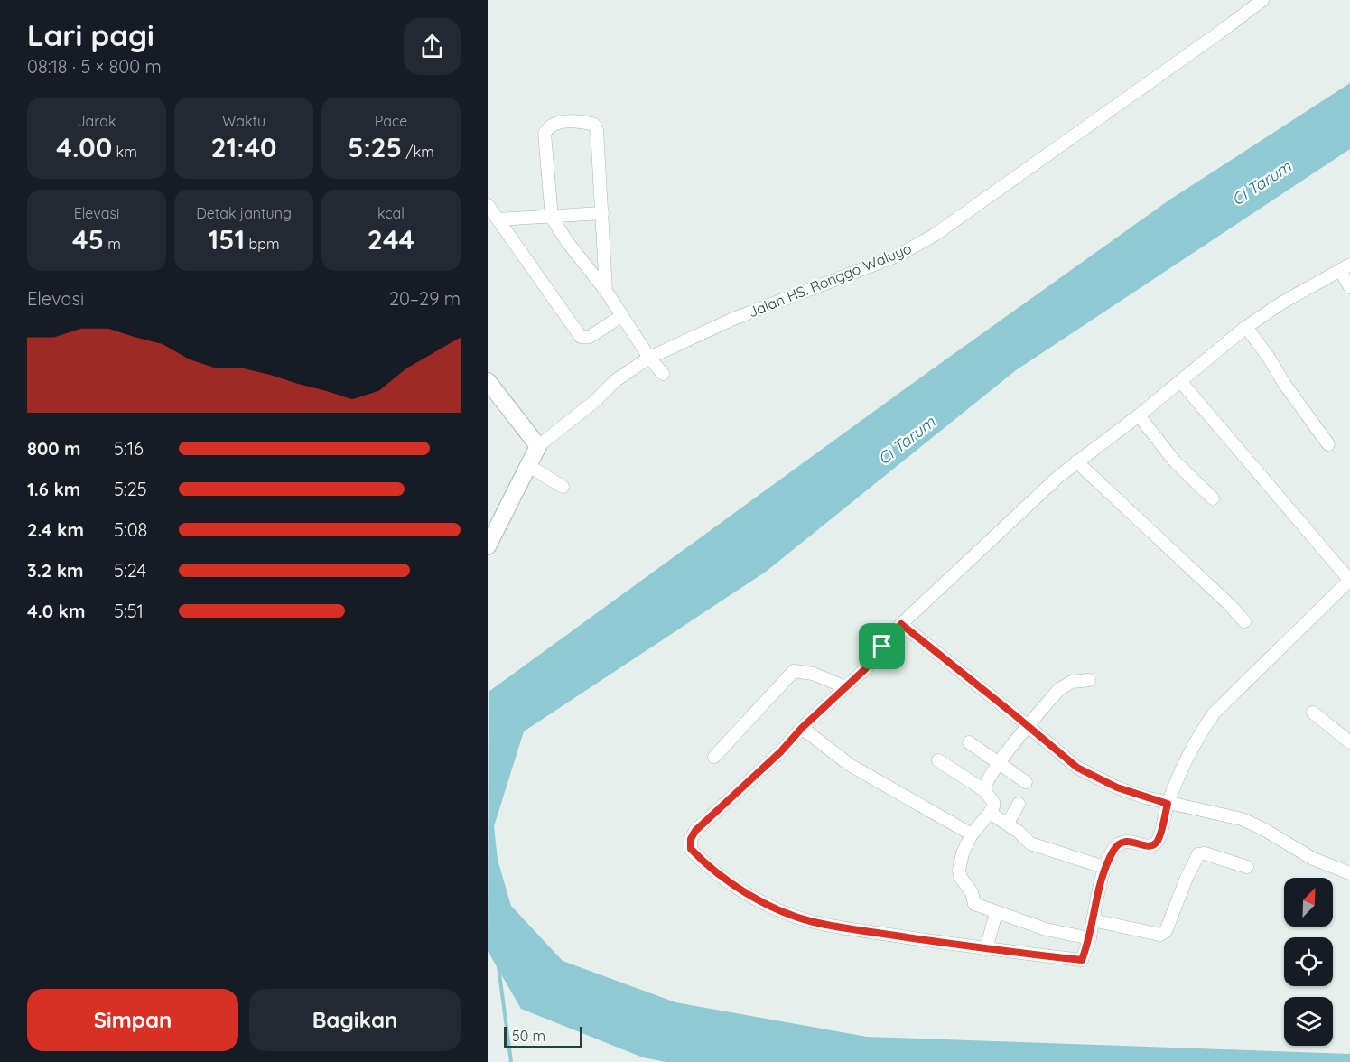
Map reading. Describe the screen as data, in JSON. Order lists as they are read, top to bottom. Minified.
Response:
{"streets":{"street":["Jalan HS. Ronggo Waluyo"]},"water":["Ci Tarum"],"scale_bar":"50 m","north":"top right","page":{"heading":["Lari pagi","08:18 · 5 × 800 m"],"stats":[["Jarak","4.00 km"],["Waktu","21:40"],["Pace","5:25 /km"],["Elevasi","45 m"],["Detak jantung","151 bpm"],["kcal","244"]],"chart":["Elevasi","20–29 m"],"list":[{"name":"800 m","note":"5:16"},{"name":"1.6 km","note":"5:25"},{"name":"2.4 km","note":"5:08"},{"name":"3.2 km","note":"5:24"},{"name":"4.0 km","note":"5:51"}],"buttons":["Simpan","Bagikan"],"scale":"50 m"}}
